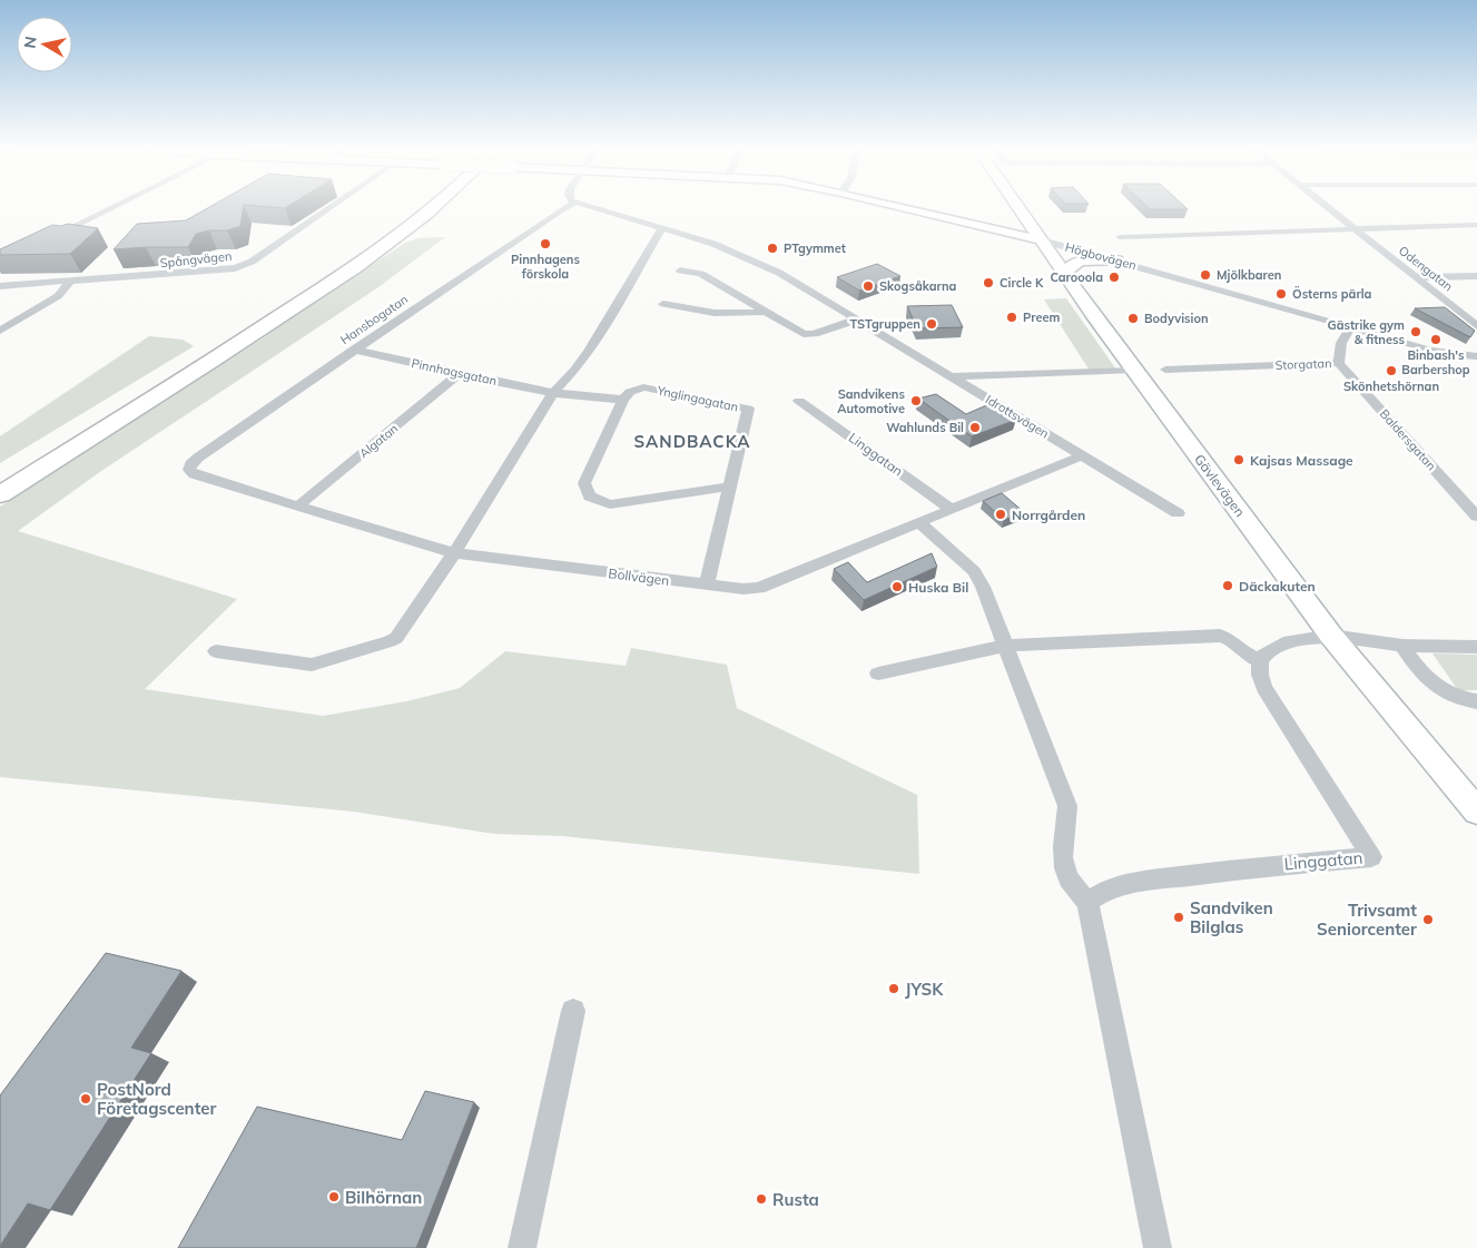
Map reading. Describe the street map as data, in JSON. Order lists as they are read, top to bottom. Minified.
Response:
{"streets":{"main road":["Högbovägen","Gävlevägen"],"street":["Spångvägen","Odengatan","Hansbogatan","Storgatan","Pinnhagsgatan","Ynglingagatan","Idrottsvägen","Baldersgatan","Algatan","Linggatan","Bollvägen"]},"crossings":[["Högbovägen","Storgatan"],["Högbovägen","Gävlevägen"],["Hansbogatan","Pinnhagsgatan"],["Hansbogatan","Bollvägen"],["Storgatan","Baldersgatan"],["Pinnhagsgatan","Ynglingagatan"],["Pinnhagsgatan","Algatan"],["Ynglingagatan","Bollvägen"],["Idrottsvägen","Bollvägen"],["Algatan","Bollvägen"],["Linggatan","Bollvägen"]],"districts":["SANDBACKA"],"places":["Pinnhagens förskola","PTgymmet","Mjölkbaren","Carooola","Circle K","Skogsåkarna","Österns pärla","Preem","Bodyvision","TSTgruppen","Gästrike gym & fitness","Binbash's Barbershop","Skönhetshörnan","Sandvikens Automotive","Wahlunds Bil","Kajsas Massage","Norrgården","Däckakuten","Huska Bil","Sandviken Bilglas","Trivsamt Seniorcenter","JYSK","PostNord Företagscenter","Bilhörnan","Rusta"],"north":"left"}
